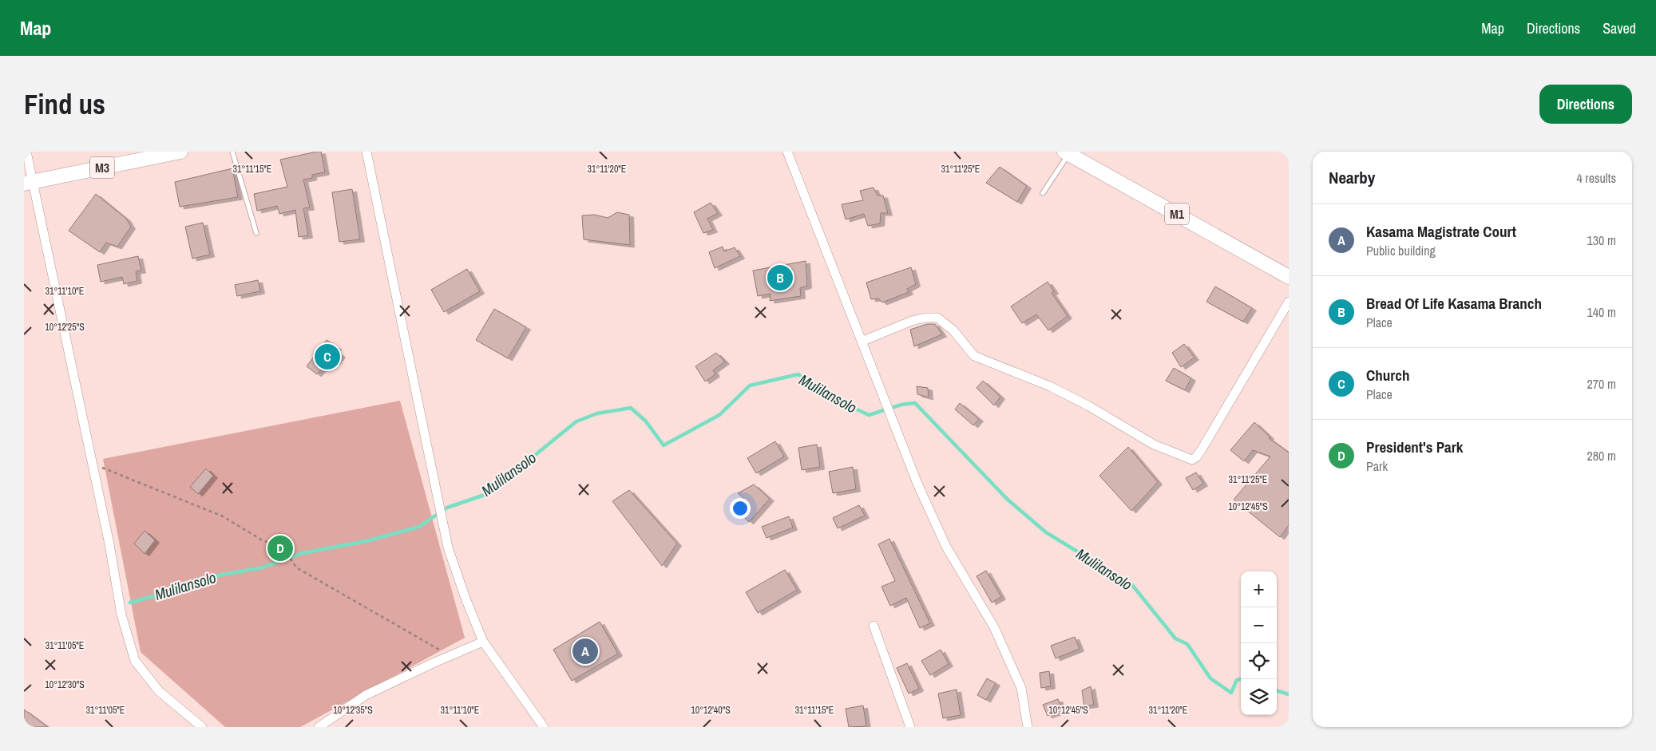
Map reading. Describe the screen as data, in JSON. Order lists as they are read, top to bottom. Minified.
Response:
{"streets":{"main road":["M3","M1"]},"water":["Mulilansolo"],"page":{"header":"Map","nav":["Map","Directions","Saved"],"buttons":"Directions","title":"Find us","heading":["Nearby","4 results"],"list":[{"mark":"A","name":"Kasama Magistrate Court","note":"Public building","value":"130 m"},{"mark":"B","name":"Bread Of Life Kasama Branch","note":"Place","value":"140 m"},{"mark":"C","name":"Church","note":"Place","value":"270 m"},{"mark":"D","name":"President's Park","note":"Park","value":"280 m"}],"pins":["B","C","D","A"],"map_buttons":["+","−"]},"coordinates":["31°11'15\"E","31°11'20\"E","31°11'25\"E","31°11'10\"E","10°12'25\"S","10°12'45\"S","31°11'05\"E","10°12'30\"S","10°12'35\"S","10°12'40\"S"]}
